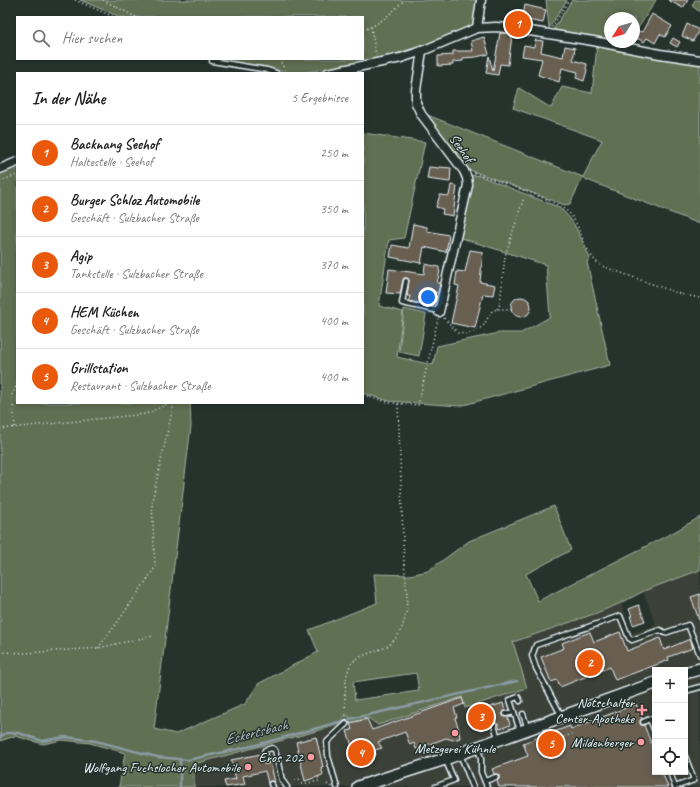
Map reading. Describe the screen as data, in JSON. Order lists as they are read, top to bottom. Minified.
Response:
{"streets":{"street":["Seehof"]},"water":["Eckertsbach"],"places":{"health":["Notschalter Center-Apotheke"],"other":["Metzgerei Kühnle","Mildenberger","Eros 202","Wolfgang Fuchslocher Automobile"]},"north":"bottom left","page":{"pins":["1","2","3","5","4"],"search":"Hier suchen","heading":["In der Nähe","5 Ergebnisse"],"list":[{"mark":"1","name":"Backnang Seehof","note":"Haltestelle · Seehof","value":"250 m"},{"mark":"2","name":"Burger Schloz Automobile","note":"Geschäft · Sulzbacher Straße","value":"350 m"},{"mark":"3","name":"Agip","note":"Tankstelle · Sulzbacher Straße","value":"370 m"},{"mark":"4","name":"HEM Küchen","note":"Geschäft · Sulzbacher Straße","value":"400 m"},{"mark":"5","name":"Grillstation","note":"Restaurant · Sulzbacher Straße","value":"400 m"}],"map_buttons":["+","−"]}}
